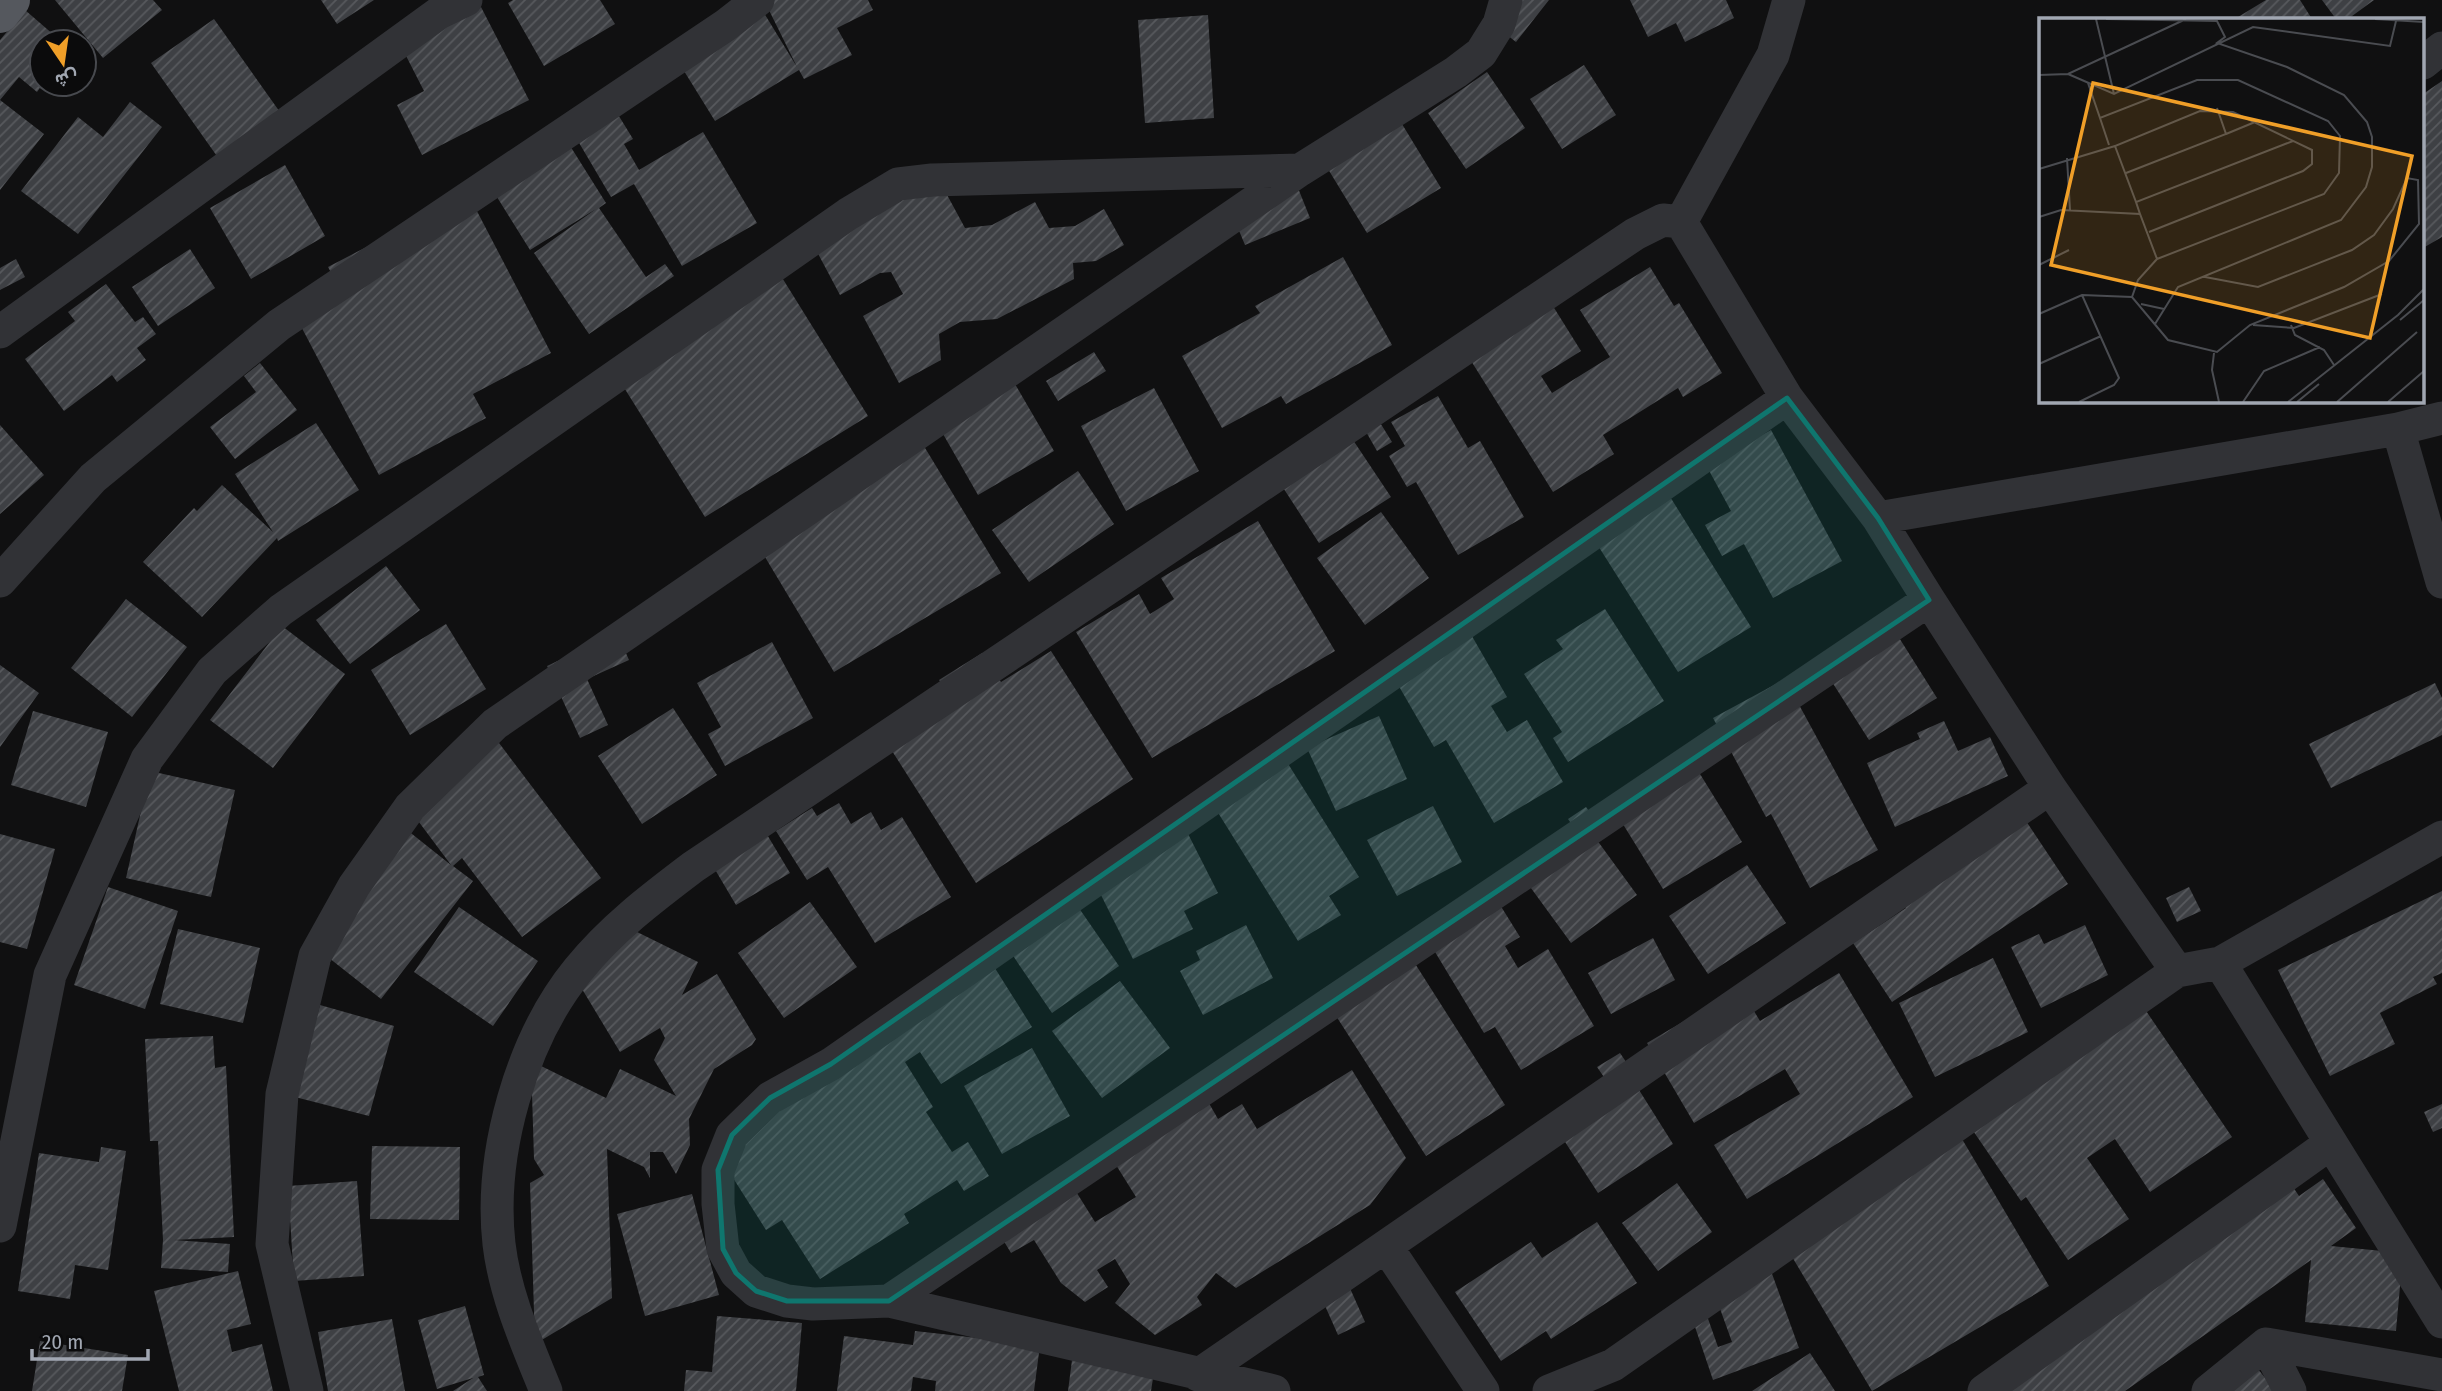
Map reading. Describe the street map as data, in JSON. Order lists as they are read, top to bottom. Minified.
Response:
{"scale_bar":"20 m","north":"bottom"}
